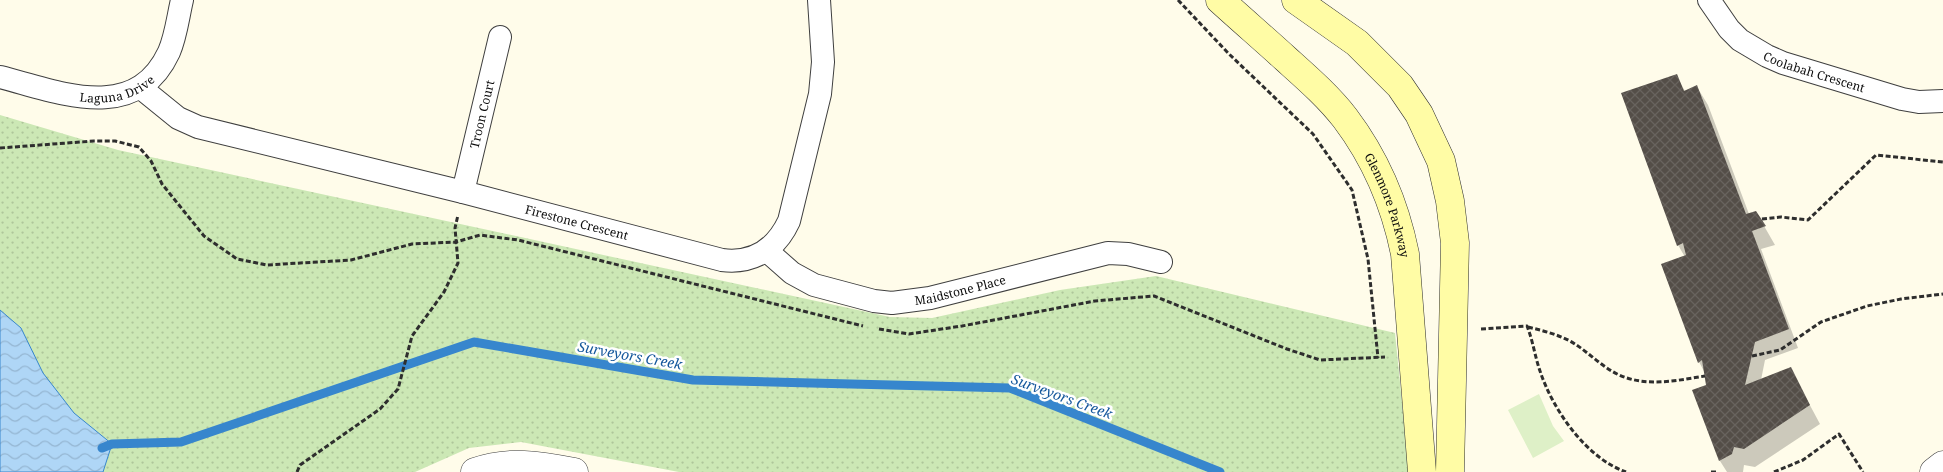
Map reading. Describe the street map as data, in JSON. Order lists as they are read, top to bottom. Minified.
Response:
{"streets":{"main road":["Glenmore Parkway"],"street":["Coolabah Crescent","Laguna Drive","Troon Court","Firestone Crescent","Maidstone Place"]},"crossings":[["Laguna Drive","Firestone Crescent"],["Troon Court","Firestone Crescent"],["Firestone Crescent","Maidstone Place"]],"water":["Surveyors Creek"]}
